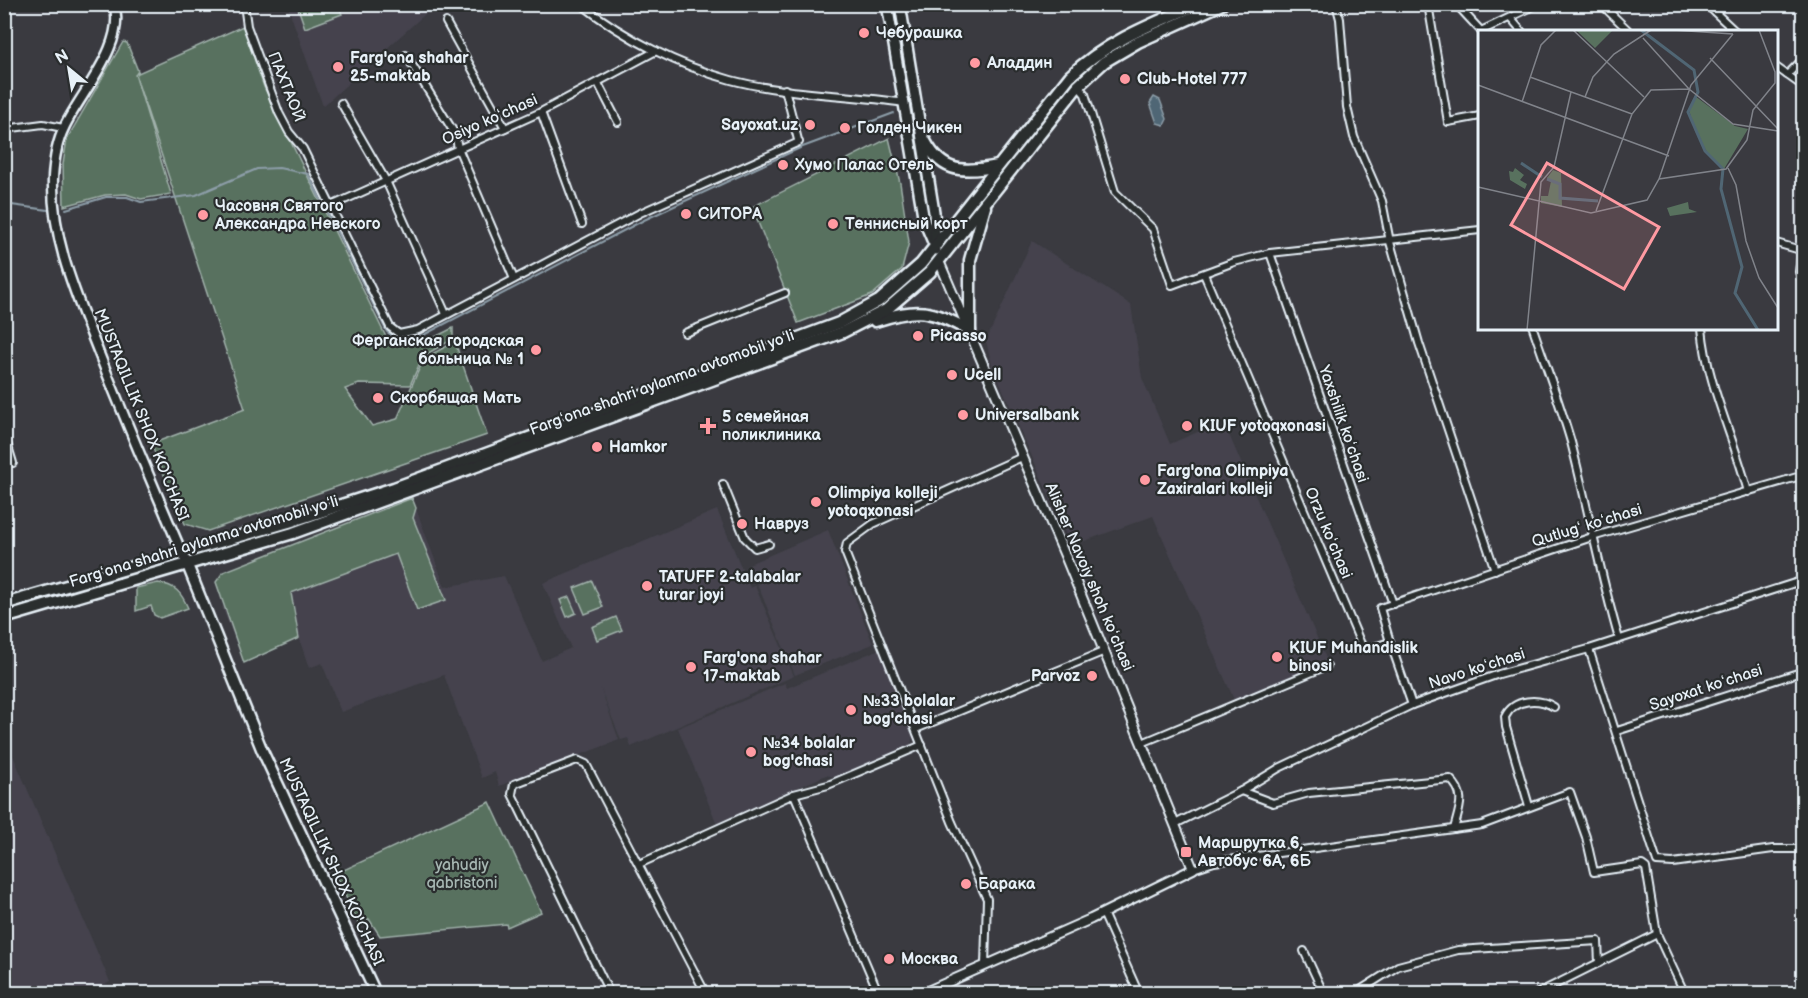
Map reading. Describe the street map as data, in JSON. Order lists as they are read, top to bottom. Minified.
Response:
{"streets":{"highway":["Fargʻona shahri aylanma avtomobil yoʻli"],"main road":["MUSTAQILLIK SHOX KO'CHASI","Alisher Navoiy shoh koʻchasi"],"street":["ПАХТАОЙ","Osiyo koʻchasi","Yaxshilik koʻchasi","Qutlugʻ koʻchasi","Orzu koʻchasi","Navo koʻchasi","Sayoxat koʻchasi"]},"crossings":[["ПАХТАОЙ","Osiyo koʻchasi"],["Fargʻona shahri aylanma avtomobil yoʻli","MUSTAQILLIK SHOX KO'CHASI"],["Fargʻona shahri aylanma avtomobil yoʻli","Alisher Navoiy shoh koʻchasi"],["Yaxshilik koʻchasi","Qutlugʻ koʻchasi"],["Qutlugʻ koʻchasi","Orzu koʻchasi"],["Alisher Navoiy shoh koʻchasi","Navo koʻchasi"]],"parks":["yahudiy qabristoni"],"places":{"other":["Чебурашка","Аладдин","Farg'ona shahar 25-maktab","Club-Hotel 777","Sayoxat.uz","Голден Чикен","Хумо Палас Отель","СИТОРА","Часовня Святого Александра Невского","Теннисный корт","Picasso","Ферганская городская больница № 1","Ucell","Скорбящая Мать","Universalbank","KIUF yotoqxonasi","Hamkor","Farg'ona Olimpiya Zaxiralari kolleji","Olimpiya kolleji yotoqxonasi","Навруз","TATUFF 2-talabalar turar joyi","KIUF Muhandislik binosi","Farg'ona shahar 17-maktab","Parvoz","№33 bolalar bog'chasi","№34 bolalar bog'chasi","Барака","Москва"],"health":["5 семейная поликлиника"],"transit":["Маршрутка 6, Автобус 6А, 6Б"]},"north":"top left"}
